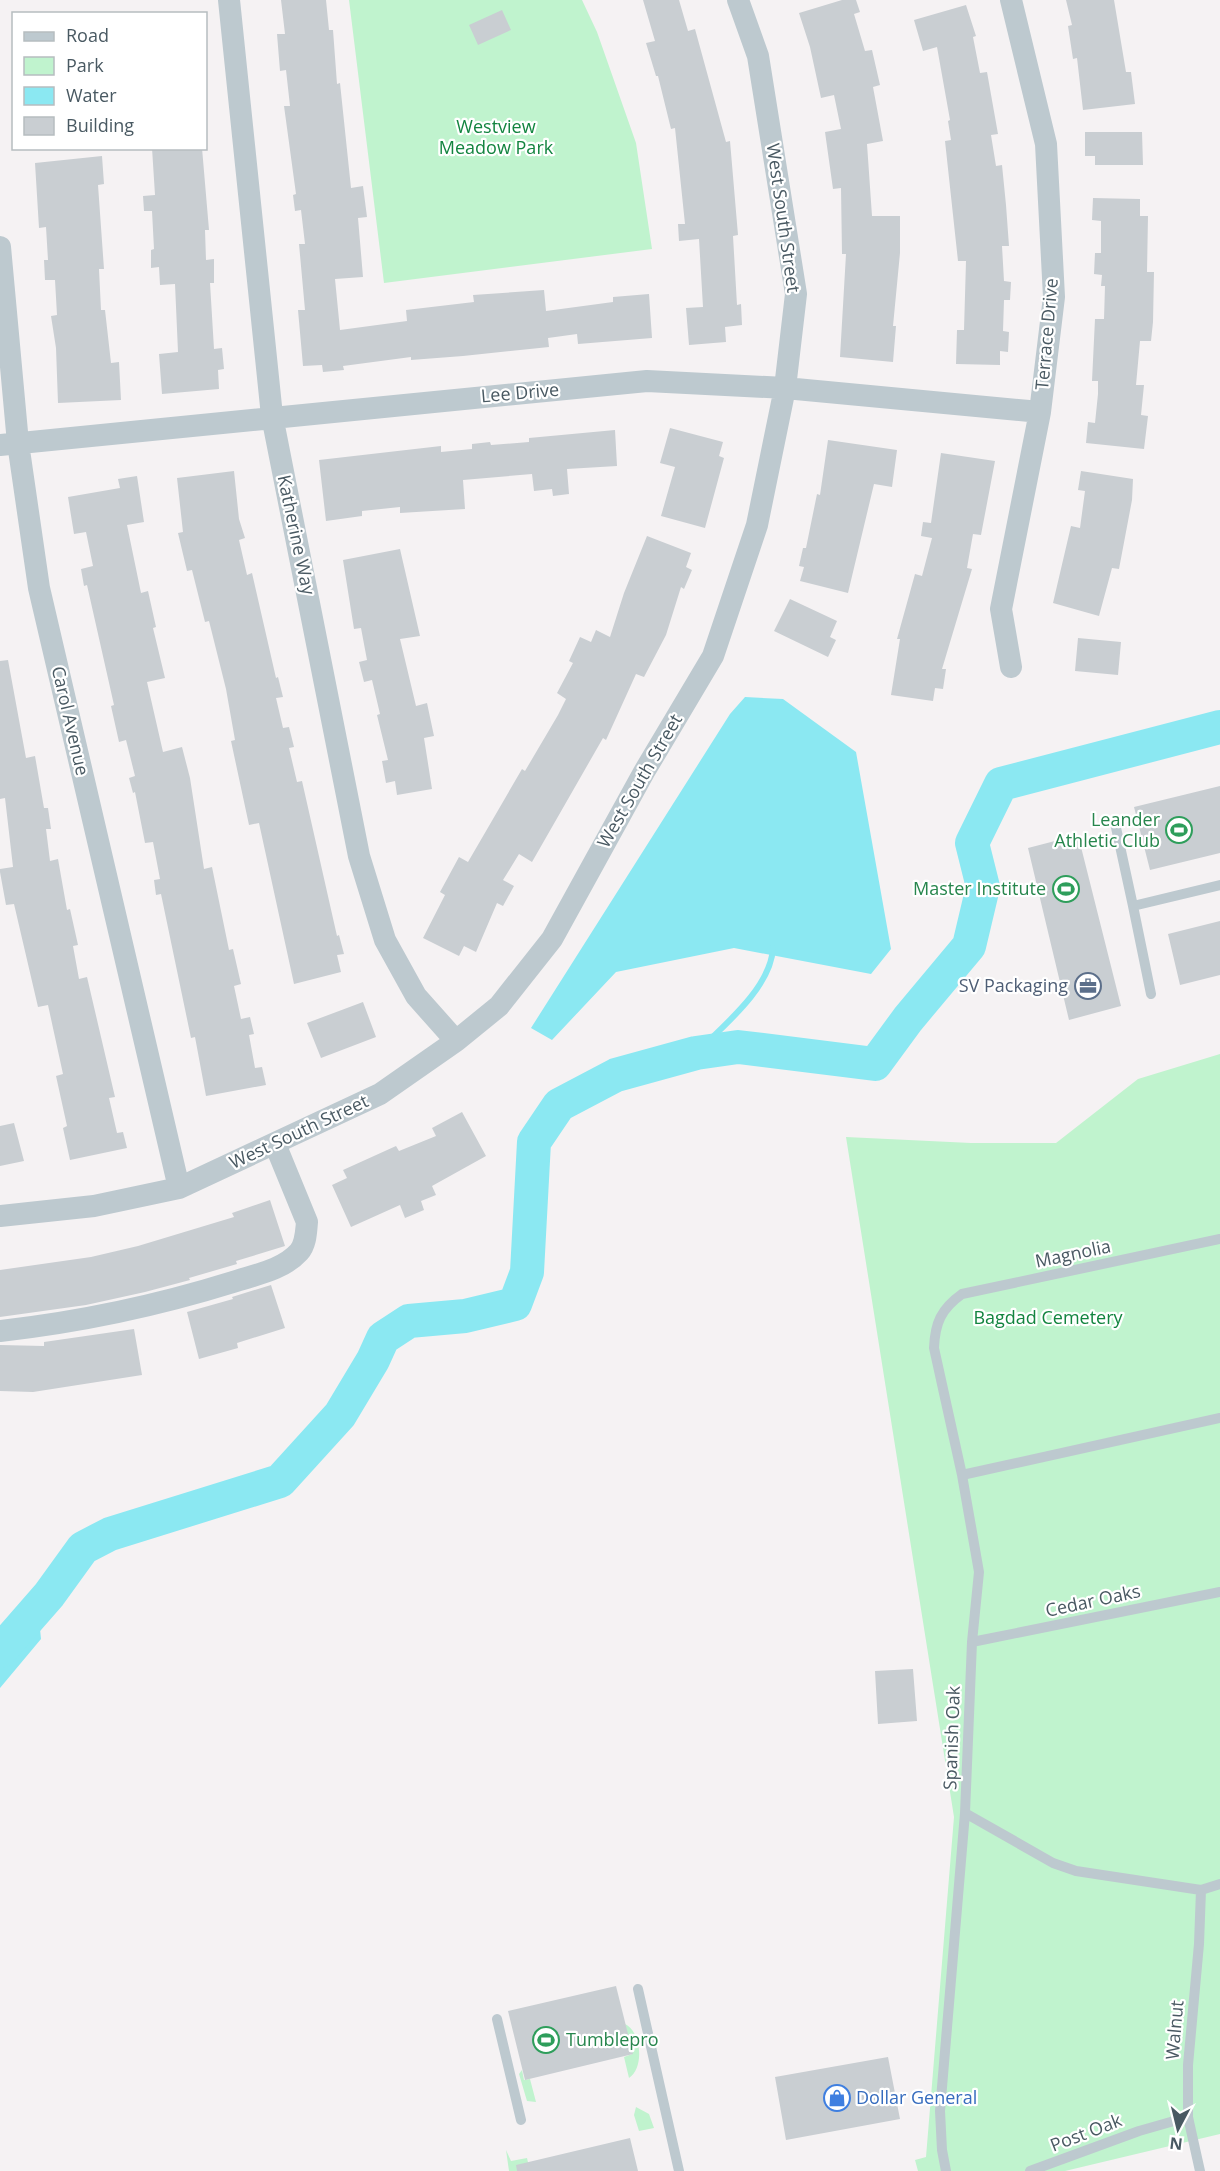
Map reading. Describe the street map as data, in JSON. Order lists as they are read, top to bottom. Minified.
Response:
{"streets":{"street":["West South Street","Terrace Drive","Lee Drive","Katherine Way","Carol Avenue"],"lane":["Magnolia","Cedar Oaks","Spanish Oak","Walnut","Post Oak"]},"crossings":[["West South Street","Lee Drive"],["West South Street","Katherine Way"],["West South Street","Carol Avenue"],["Terrace Drive","Lee Drive"],["Lee Drive","Katherine Way"],["Lee Drive","Carol Avenue"],["Magnolia","Spanish Oak"],["Cedar Oaks","Spanish Oak"],["Walnut","Post Oak"]],"parks":["Westview Meadow Park","Bagdad Cemetery"],"places":{"sports":["Leander Athletic Club","Master Institute","Tumblepro"],"office":["SV Packaging"],"shop":["Dollar General"]},"legend":["Road","Park","Water","Building"],"north":"bottom"}
